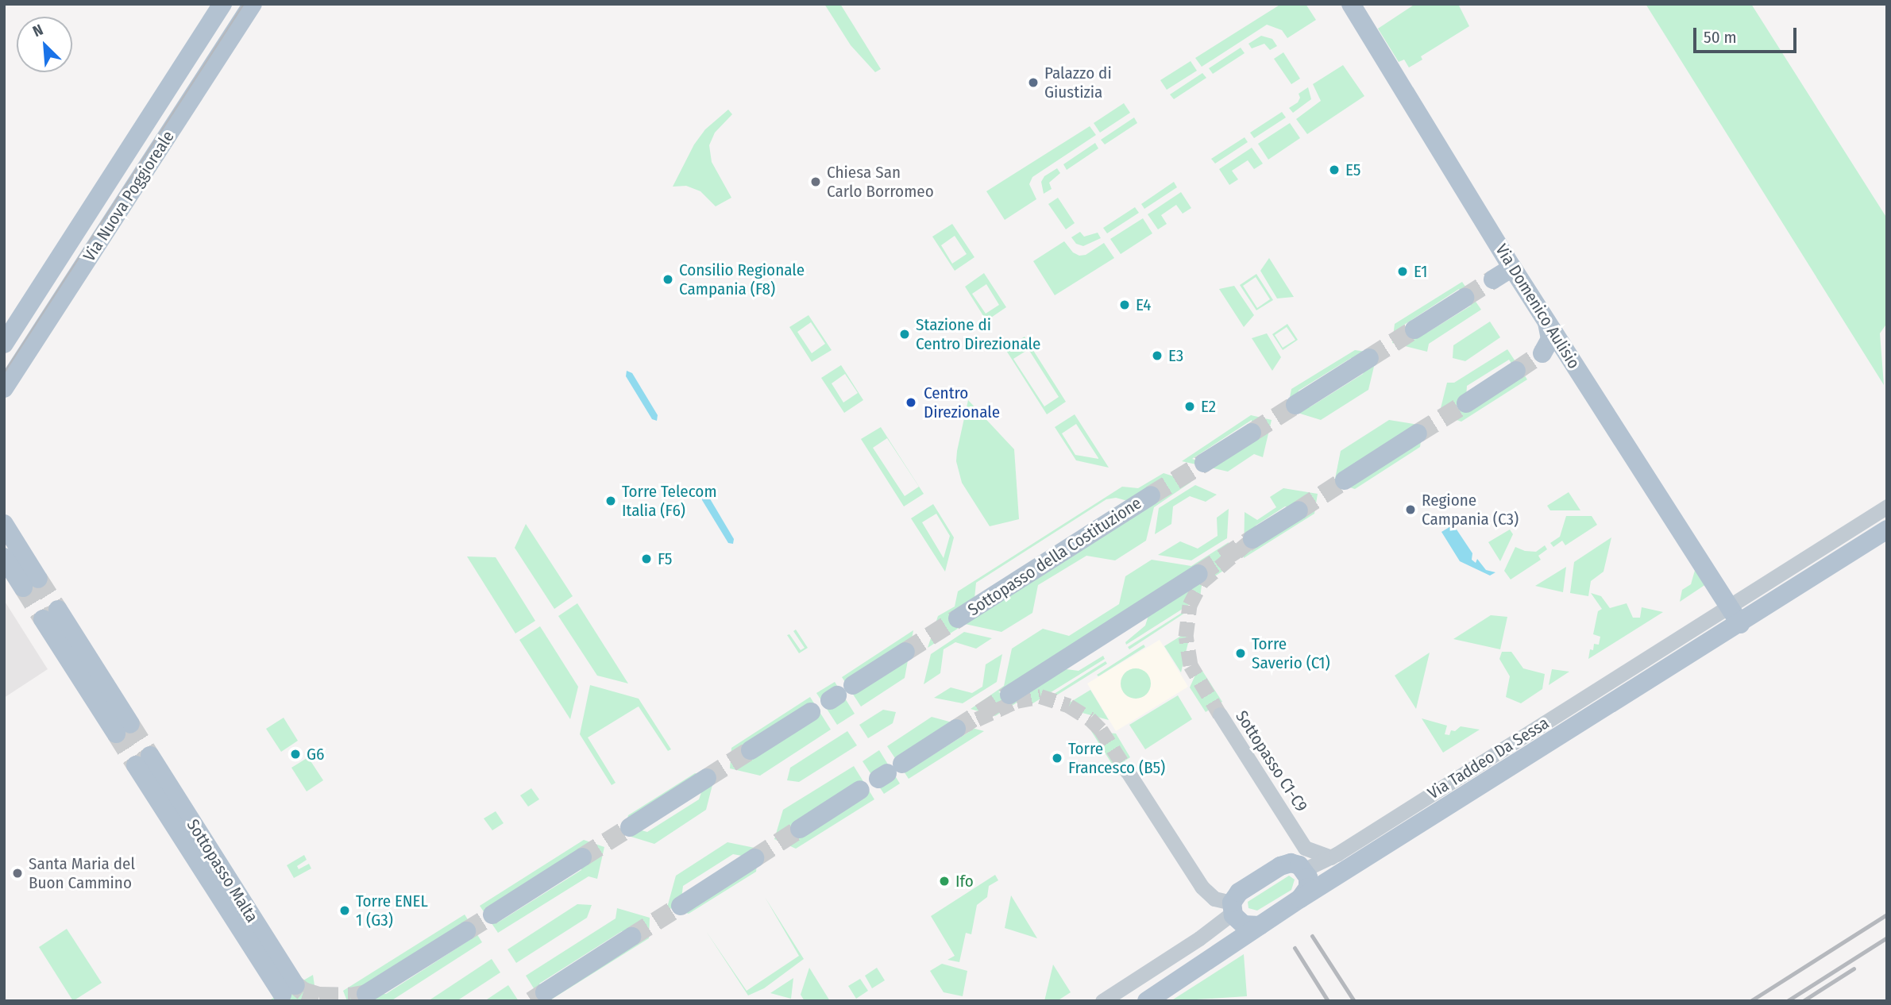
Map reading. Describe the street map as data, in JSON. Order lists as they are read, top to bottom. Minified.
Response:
{"streets":{"main road":["Via Nuova Poggioreale","Via Domenico Aulisio","Sottopasso della Costituzione","Via Taddeo Da Sessa","Sottopasso Malta"],"street":["Sottopasso C1-C9"]},"crossings":[["Via Domenico Aulisio","Via Taddeo Da Sessa"],["Via Taddeo Da Sessa","Sottopasso C1-C9"]],"places":["Palazzo di Giustizia","E5","Chiesa San Carlo Borromeo","E1","Consilio Regionale Campania (F8)","E4","Stazione di Centro Direzionale","E3","Centro Direzionale","E2","Torre Telecom Italia (F6)","Regione Campania (C3)","F5","Torre Saverio (C1)","G6","Torre Francesco (B5)","Santa Maria del Buon Cammino","Ifo","Torre ENEL 1 (G3)"],"scale_bar":"50 m","north":"top left"}
